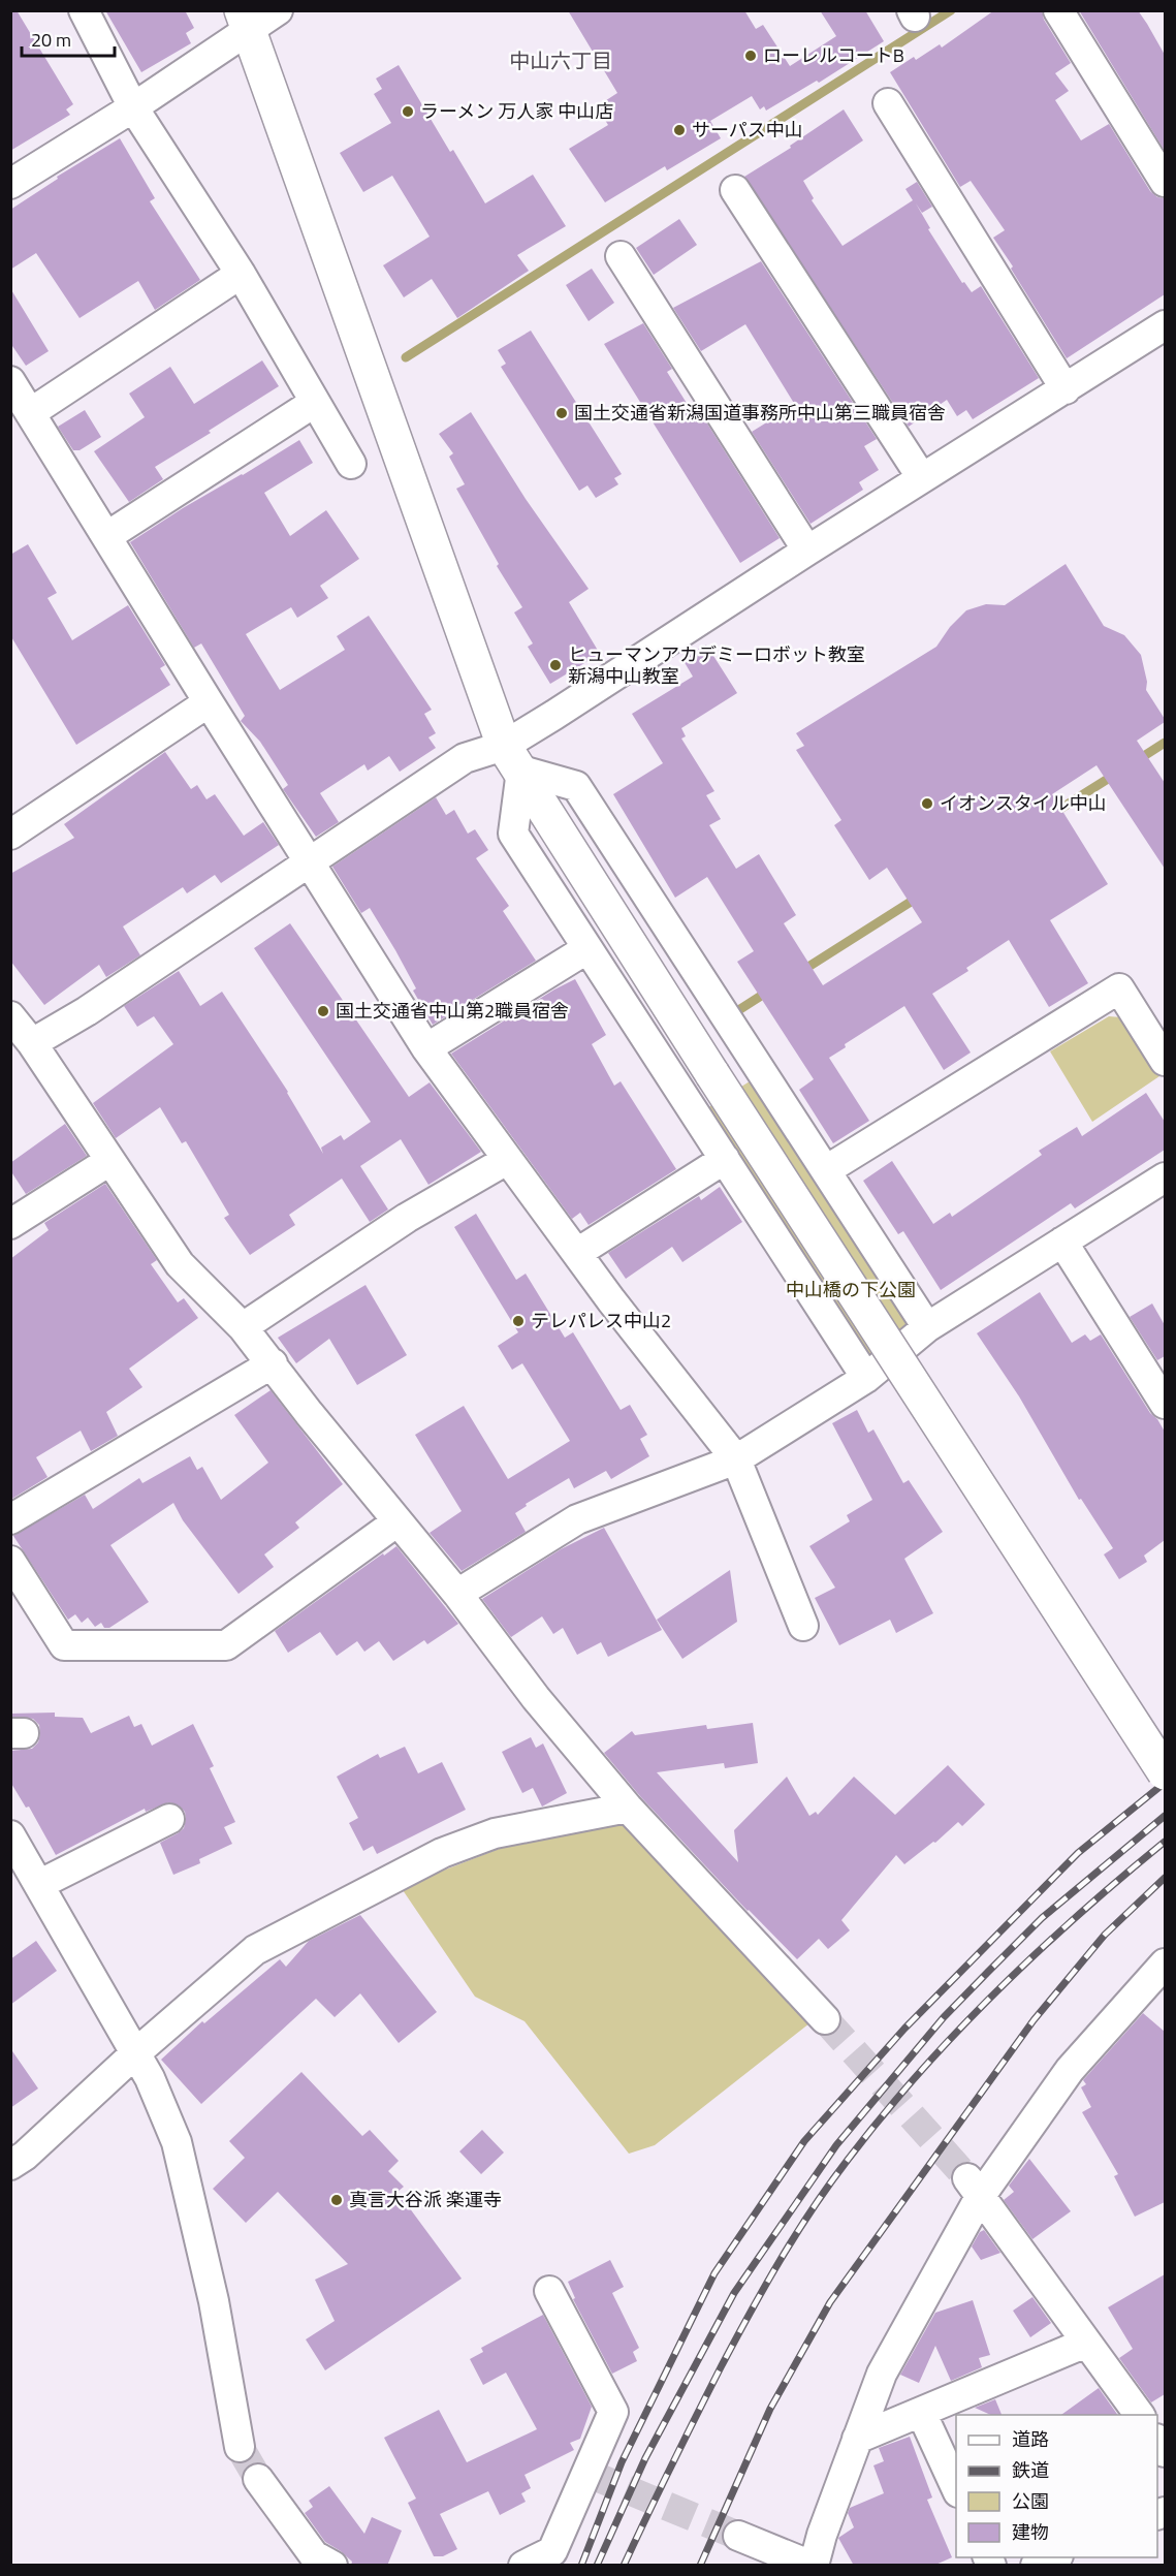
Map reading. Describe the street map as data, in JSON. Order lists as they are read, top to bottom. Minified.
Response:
{"districts":["中山六丁目"],"parks":["中山橋の下公園"],"places":["ローレルコートB","ラーメン 万人家 中山店","サーパス中山","国土交通省新潟国道事務所中山第三職員宿舎","ヒューマンアカデミーロボット教室 新潟中山教室","イオンスタイル中山","国土交通省中山第2職員宿舎","テレパレス中山2","真言大谷派 楽運寺"],"legend":["道路","鉄道","公園","建物"],"scale_bar":"20 m"}
